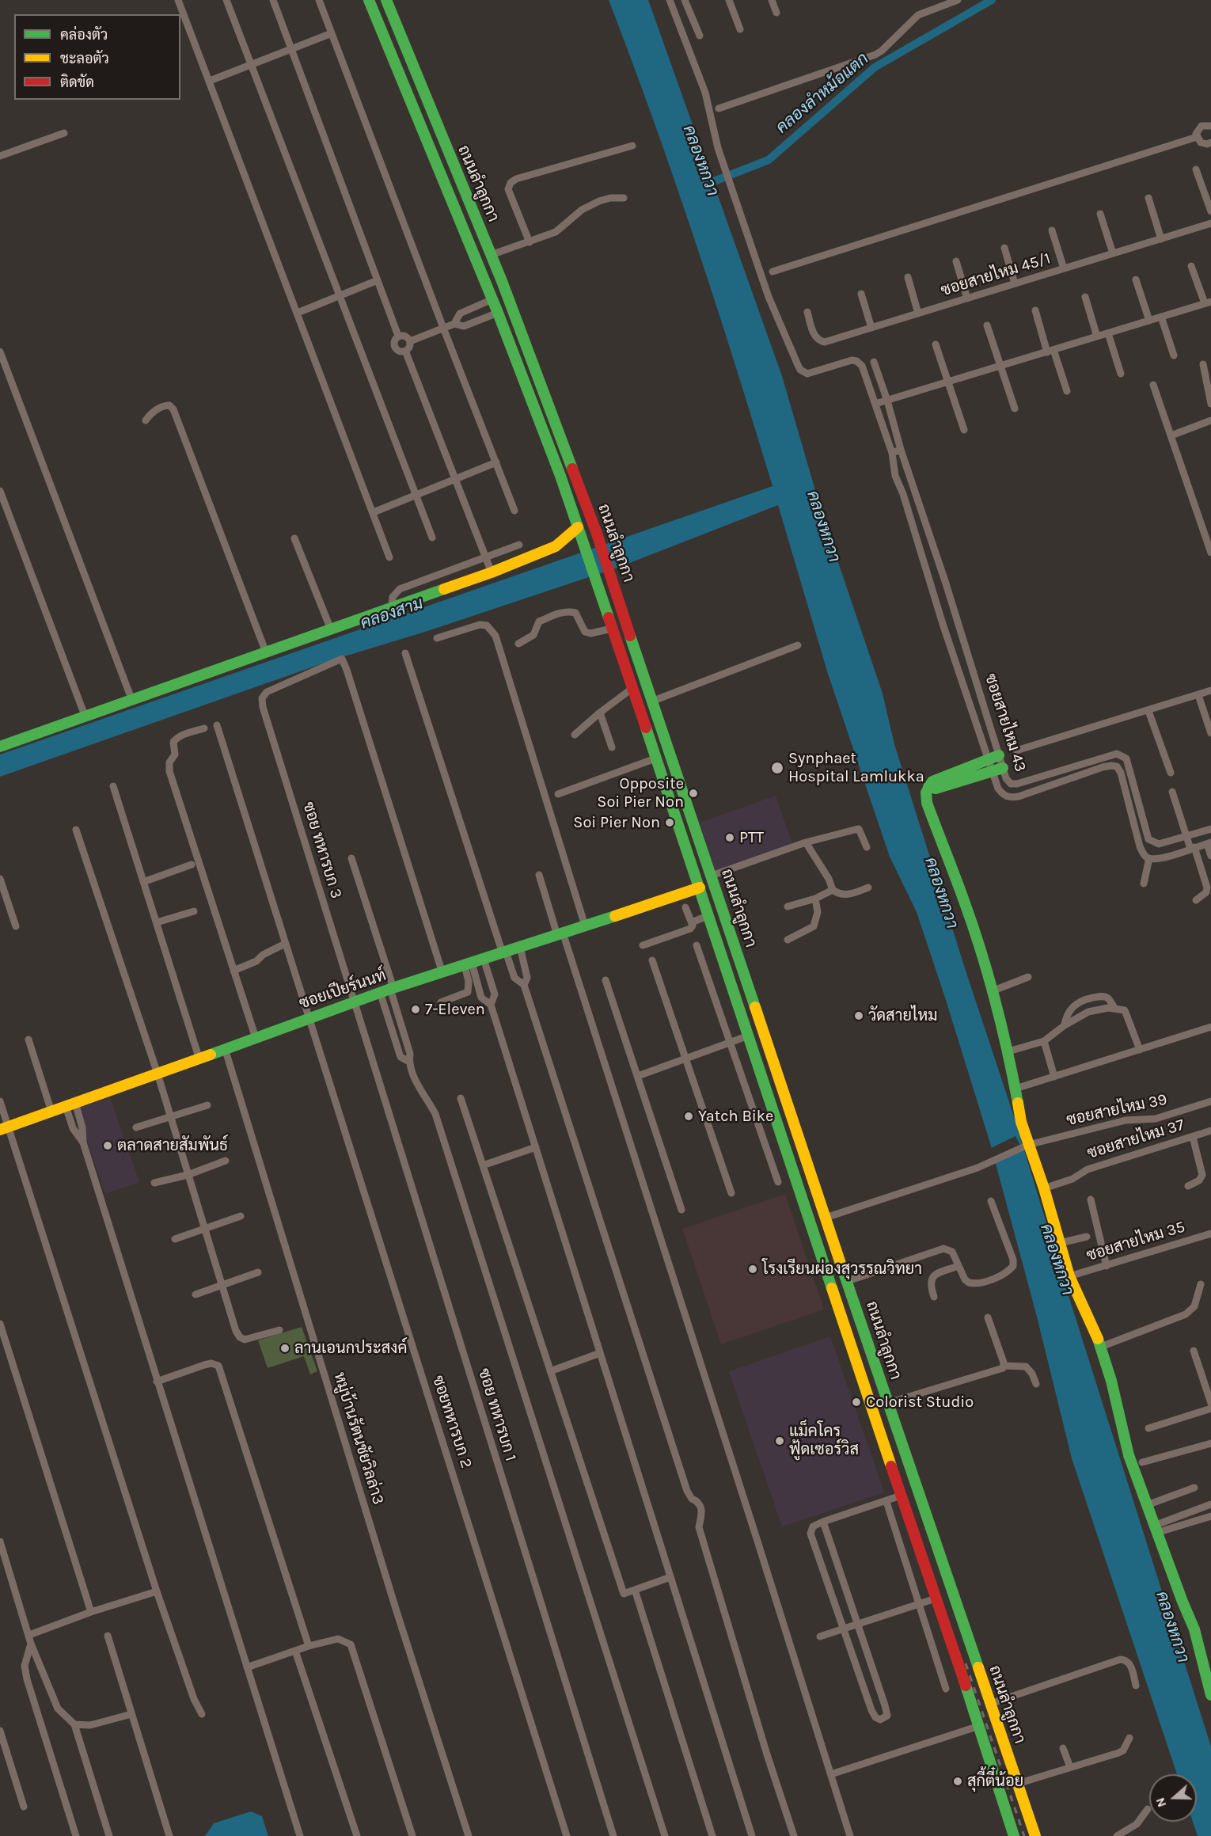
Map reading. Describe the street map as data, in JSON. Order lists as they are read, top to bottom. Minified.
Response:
{"streets":{"main road":["ถนนลำลูกกา","ซอยเปียร์นนท์"],"street":["ซอยสายไหม 45/1","ซอยสายไหม 43","ซอย ทหารบก 3","ซอยสายไหม 39","ซอยสายไหม 37","ซอยสายไหม 35","ซอย ทหารบก 1","ซอยทหารบก 2","หมู่บ้านรัตนชัยวิลล่า3"]},"crossings":[["ถนนลำลูกกา","ซอยเปียร์นนท์"],["ถนนลำลูกกา","ซอยสายไหม 39"],["ซอย ทหารบก 3","ซอยเปียร์นนท์"],["ซอย ทหารบก 3","ซอย ทหารบก 1"],["ซอยเปียร์นนท์","ซอย ทหารบก 1"],["ซอยเปียร์นนท์","ซอยทหารบก 2"],["ซอยเปียร์นนท์","หมู่บ้านรัตนชัยวิลล่า3"]],"water":["คลองลำหม้อแตก","คลองหกวา","คลองสาม"],"places":["Synphaet Hospital Lamlukka","Opposite Soi Pier Non","Soi Pier Non","PTT","7-Eleven","วัดสายไหม","Yatch Bike","ตลาดสายสัมพันธ์","โรงเรียนผ่องสุวรรณวิทยา","ลานเอนกประสงค์","Colorist Studio","แม็คโคร ฟู้ดเซอร์วิส","สุกี้ตี๋น้อย"],"legend":["คล่องตัว","ชะลอตัว","ติดขัด"],"north":"left"}
